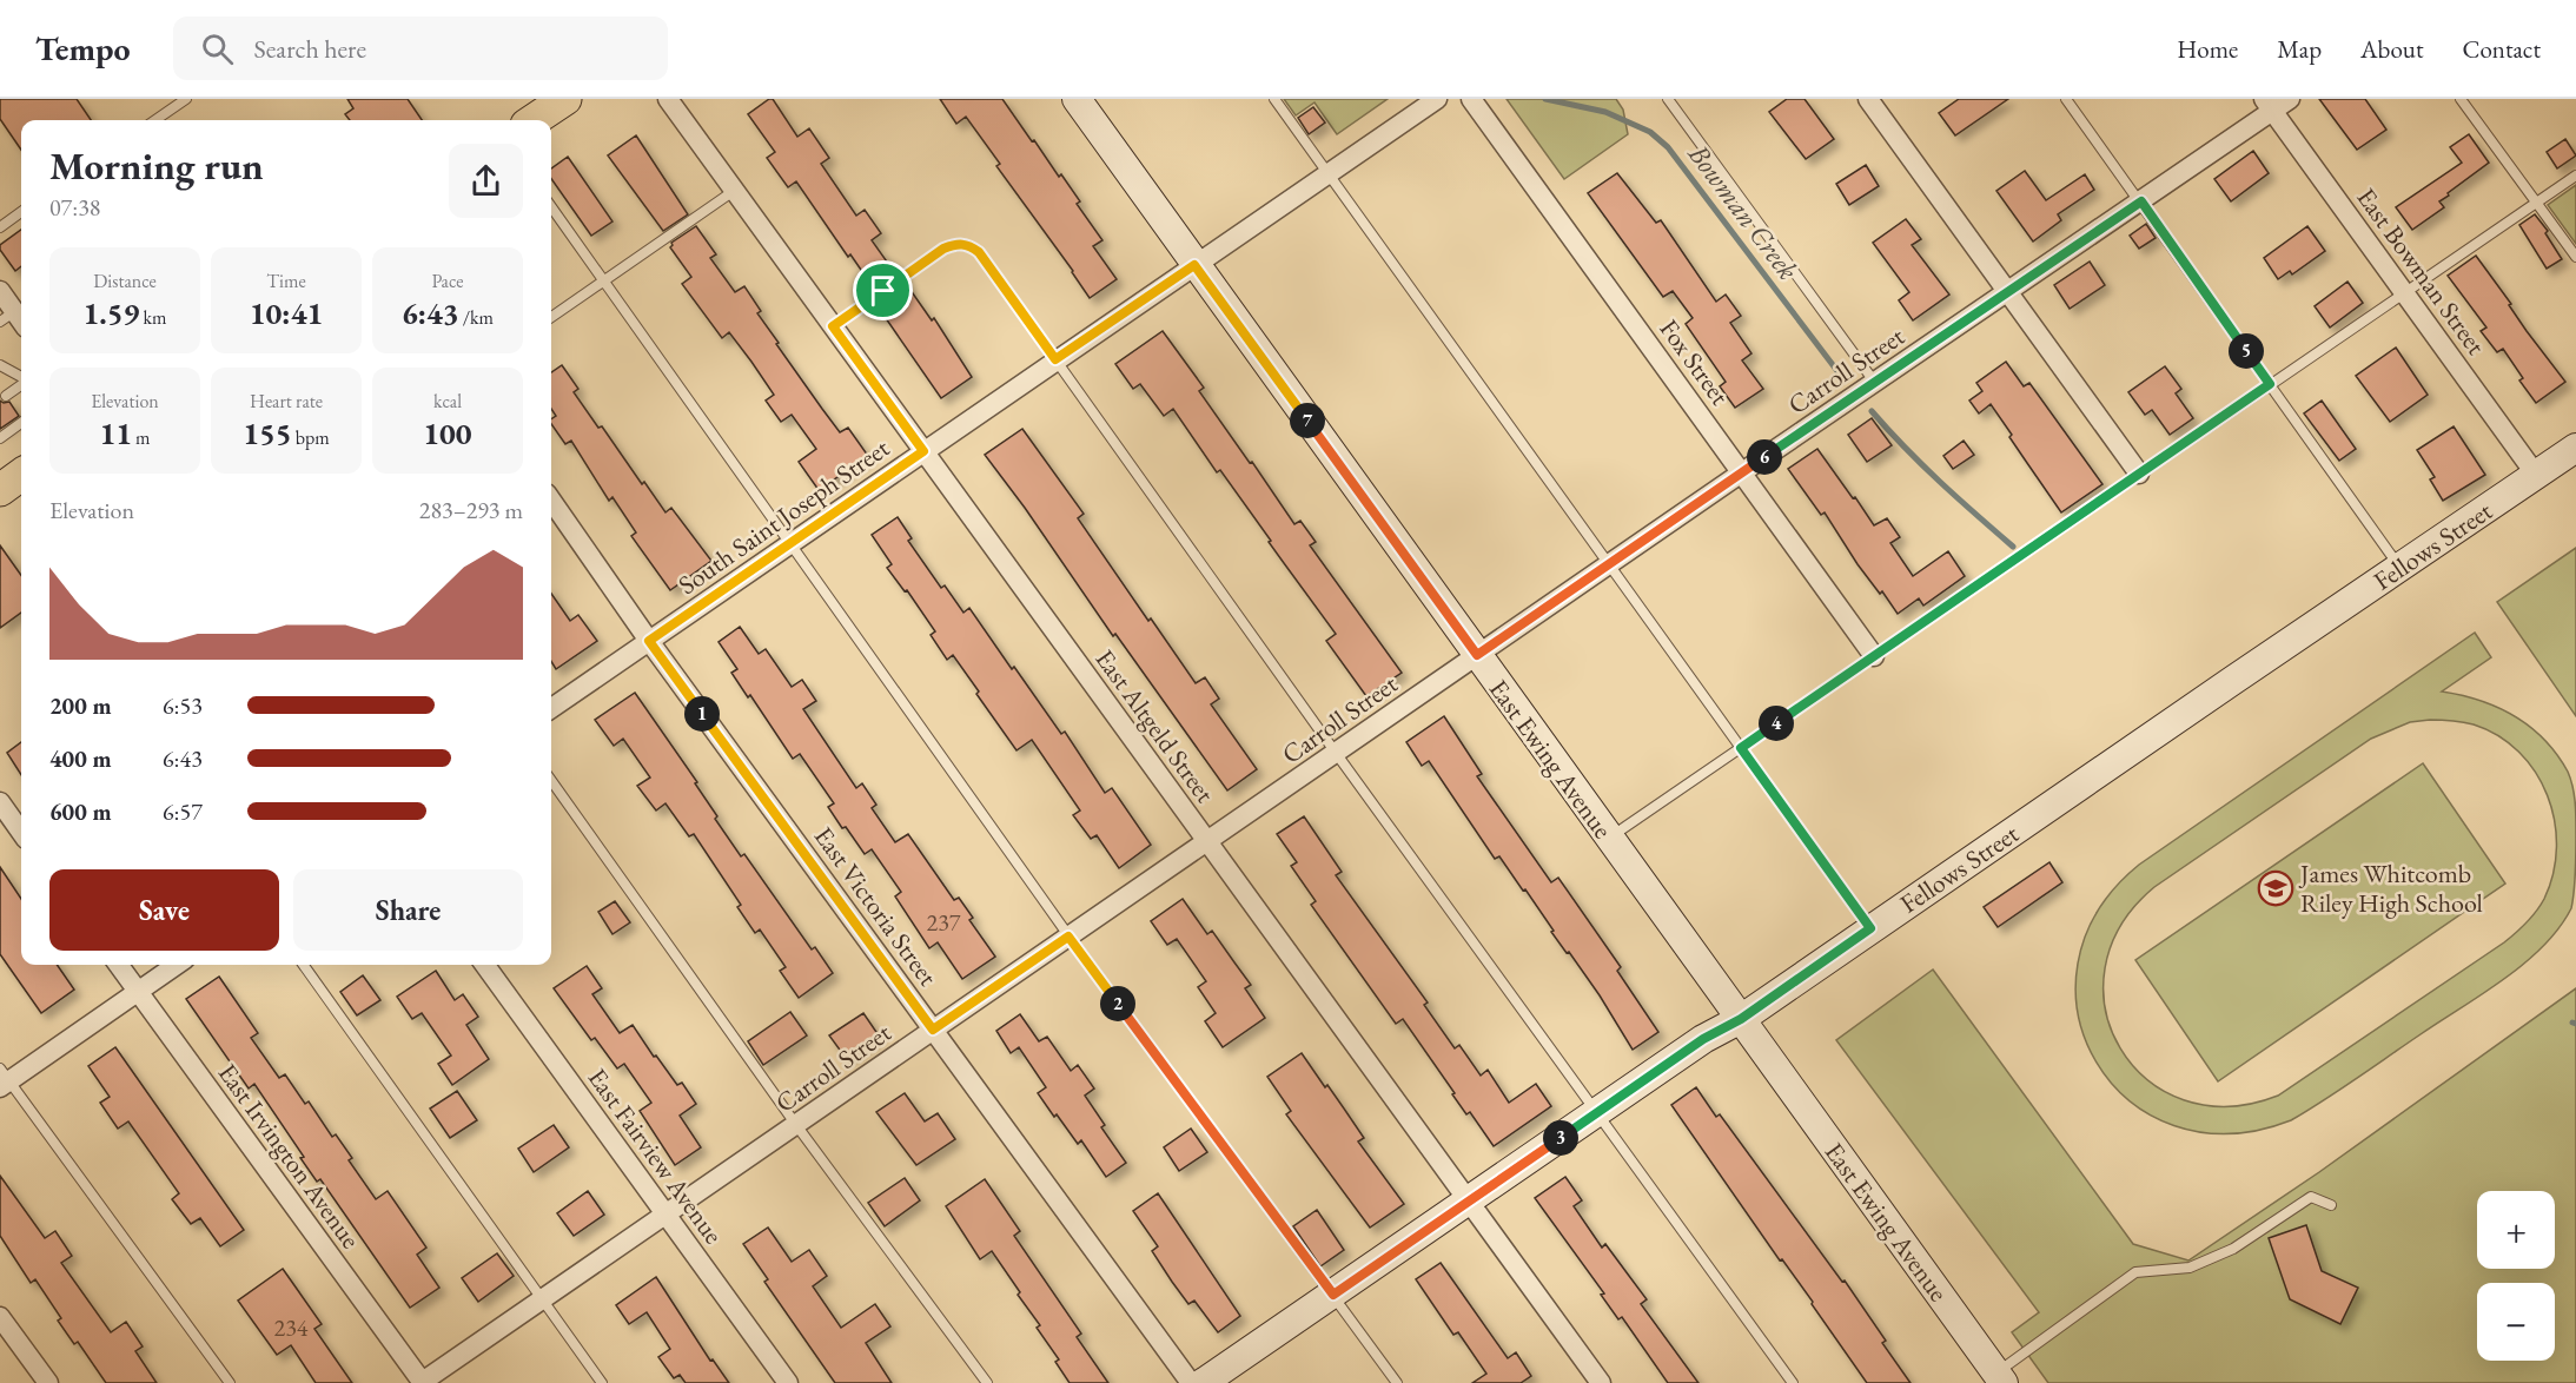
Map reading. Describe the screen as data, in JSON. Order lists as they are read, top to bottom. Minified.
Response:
{"streets":{"street":["East Bowman Street","Fox Street","Carroll Street","South Saint Joseph Street","Fellows Street","East Altgeld Street","East Ewing Avenue","East Victoria Street","East Irvington Avenue","East Fairview Avenue"]},"crossings":[["East Bowman Street","Carroll Street"],["East Bowman Street","Fellows Street"],["Fox Street","Carroll Street"],["Carroll Street","East Altgeld Street"],["Carroll Street","East Ewing Avenue"],["Carroll Street","East Victoria Street"],["Carroll Street","East Irvington Avenue"],["Carroll Street","East Fairview Avenue"],["South Saint Joseph Street","East Altgeld Street"],["South Saint Joseph Street","East Ewing Avenue"],["South Saint Joseph Street","East Victoria Street"],["Fellows Street","East Altgeld Street"],["Fellows Street","East Ewing Avenue"]],"water":["Bowman Creek"],"places":{"school or university":["James Whitcomb Riley High School"]},"house_numbers":["237","234"],"page":{"header":"Tempo","search":"Search here","nav":["Home","Map","About","Contact"],"heading":["Morning run","07:38"],"stats":[["Distance","1.59 km"],["Time","10:41"],["Pace","6:43 /km"],["Elevation","11 m"],["Heart rate","155 bpm"],["kcal","100"]],"pins":["5","7","6","1","4","2","3"],"chart":["Elevation","283–293 m"],"list":[{"name":"200 m","note":"6:53"},{"name":"400 m","note":"6:43"},{"name":"600 m","note":"6:57"}],"buttons":["Save","Share"],"map_buttons":["+","−"]}}
